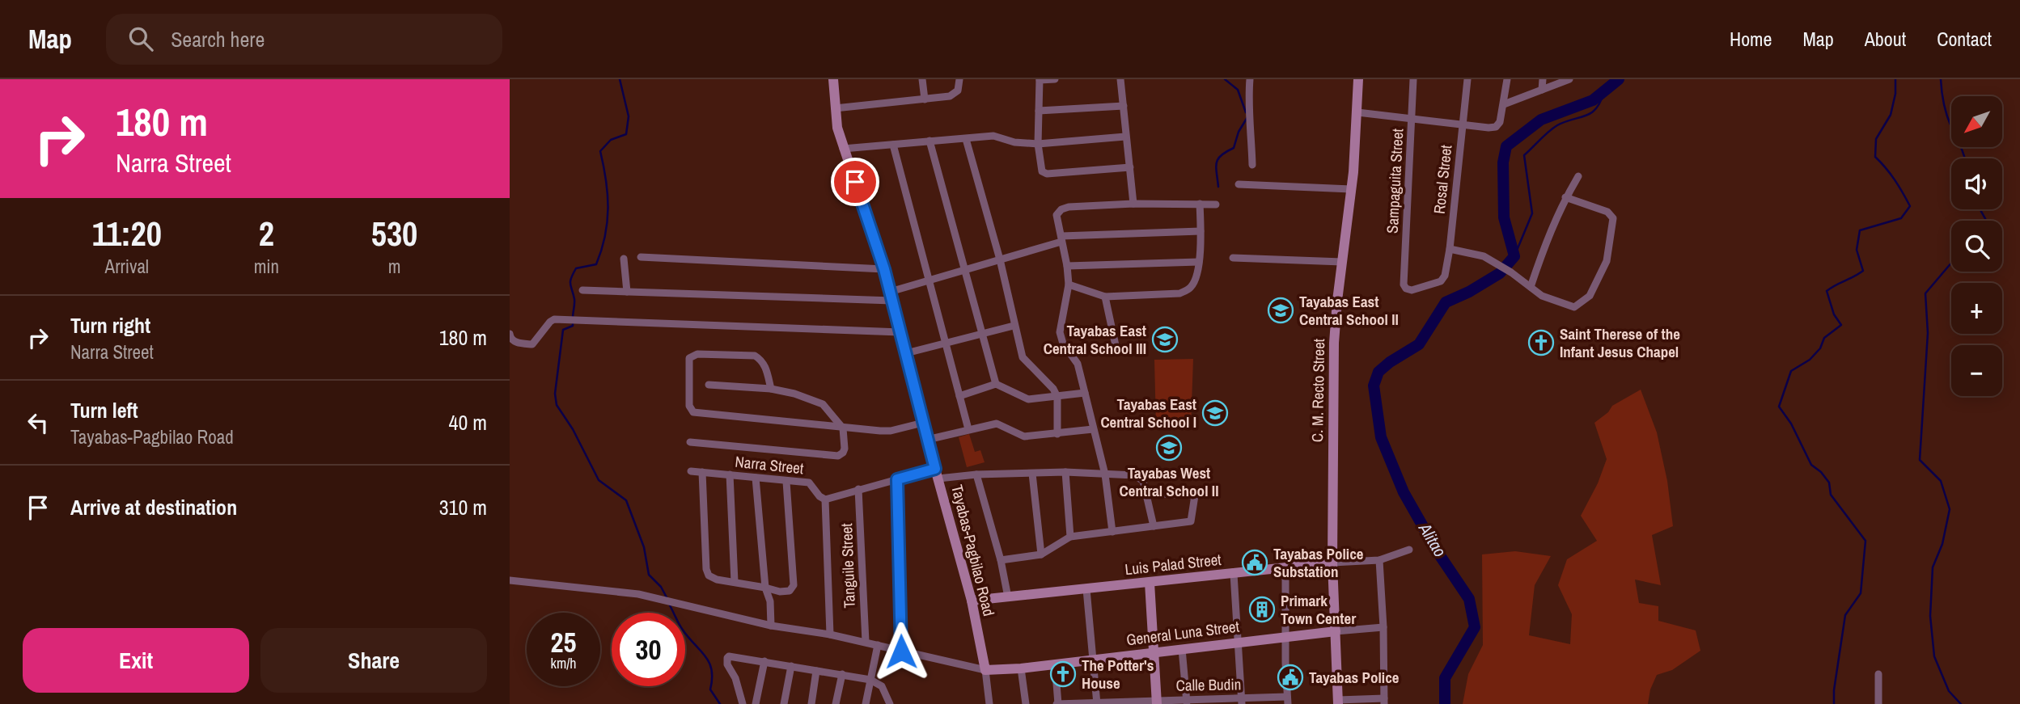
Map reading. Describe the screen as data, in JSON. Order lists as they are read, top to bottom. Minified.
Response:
{"streets":{"main road":["C. M. Recto Street","Tayabas-Pagbilao Road","Luis Palad Street","General Luna Street"],"street":["Rosal Street","Sampaguita Street","Narra Street","Tanguile Street","Calle Budin"]},"crossings":[["Rosal Street","Sampaguita Street"],["C. M. Recto Street","Luis Palad Street"],["C. M. Recto Street","General Luna Street"],["Tayabas-Pagbilao Road","Luis Palad Street"],["Tayabas-Pagbilao Road","General Luna Street"]],"water":["Alitao"],"places":{"school or university":["Tayabas East Central School II","Tayabas East Central School III","Tayabas East Central School I","Tayabas West Central School II"],"church":["Saint Therese of the Infant Jesus Chapel","The Potter's House"],"public building":["Tayabas Police Substation","Tayabas Police"],"building":["Primark Town Center"]},"north":"bottom left","page":{"header":"Map","search":"Search here","nav":["Home","Map","About","Contact"],"turn":["180 m","Narra Street"],"map_buttons":["+","−"],"eta":["11:20","Arrival","2","min","530","m"],"list":[{"name":"Turn right","note":"Narra Street","value":"180 m"},{"name":"Turn left","note":"Tayabas-Pagbilao Road","value":"40 m"},{"name":"Arrive at destination","value":"310 m"}],"speed":"25 km/h","limit":"30","buttons":["Exit","Share"]}}
